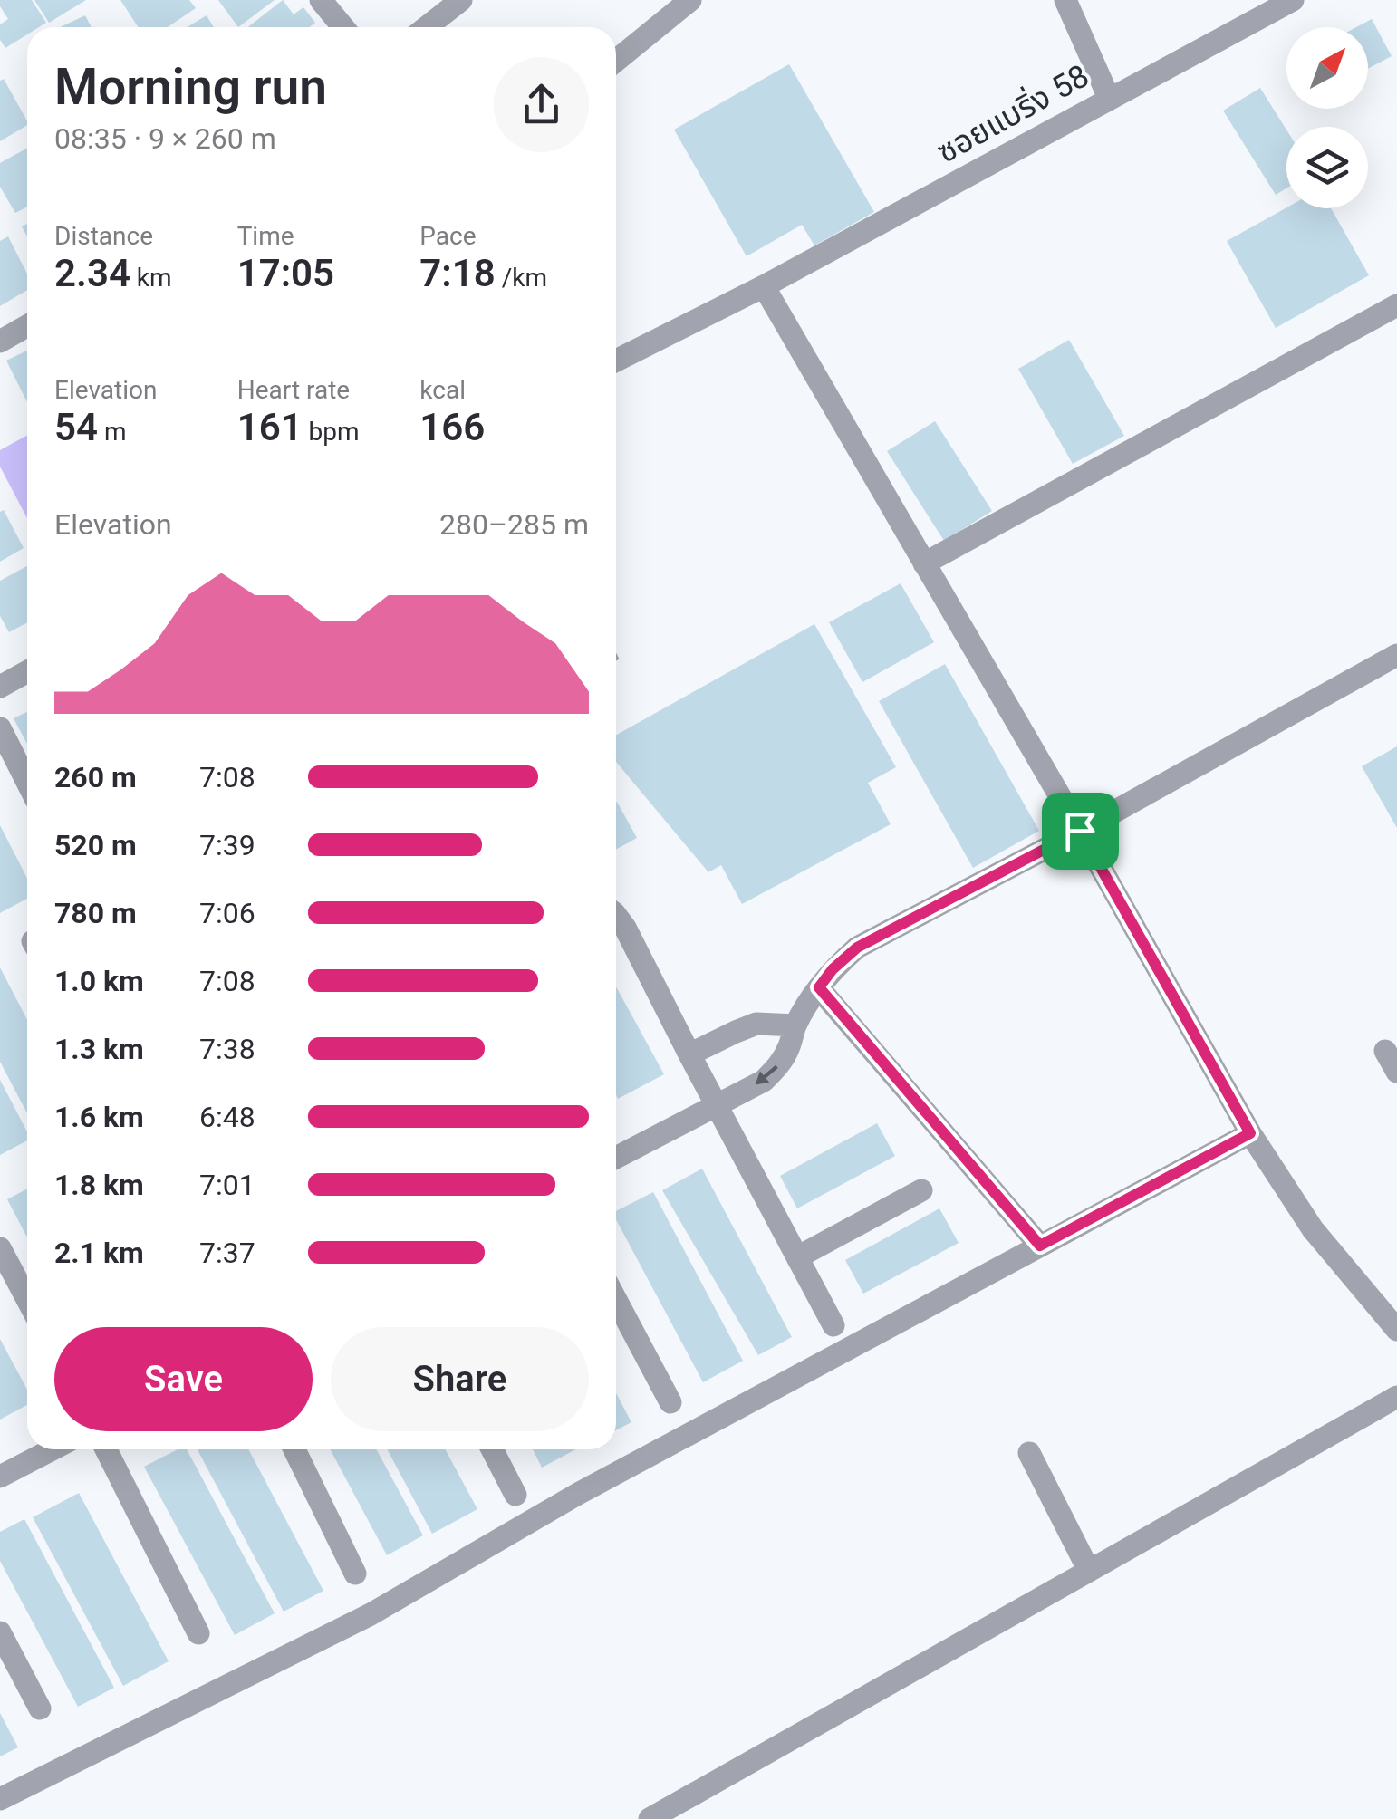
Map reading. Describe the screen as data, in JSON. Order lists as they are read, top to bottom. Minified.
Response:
{"streets":{"street":["ซอยแบริ่ง 58"]},"north":"top right","page":{"heading":["Morning run","08:35 · 9 × 260 m"],"stats":[["Distance","2.34 km"],["Time","17:05"],["Pace","7:18 /km"],["Elevation","54 m"],["Heart rate","161 bpm"],["kcal","166"]],"chart":["Elevation","280–285 m"],"list":[{"name":"260 m","note":"7:08"},{"name":"520 m","note":"7:39"},{"name":"780 m","note":"7:06"},{"name":"1.0 km","note":"7:08"},{"name":"1.3 km","note":"7:38"},{"name":"1.6 km","note":"6:48"},{"name":"1.8 km","note":"7:01"},{"name":"2.1 km","note":"7:37"}],"buttons":["Save","Share"]}}
